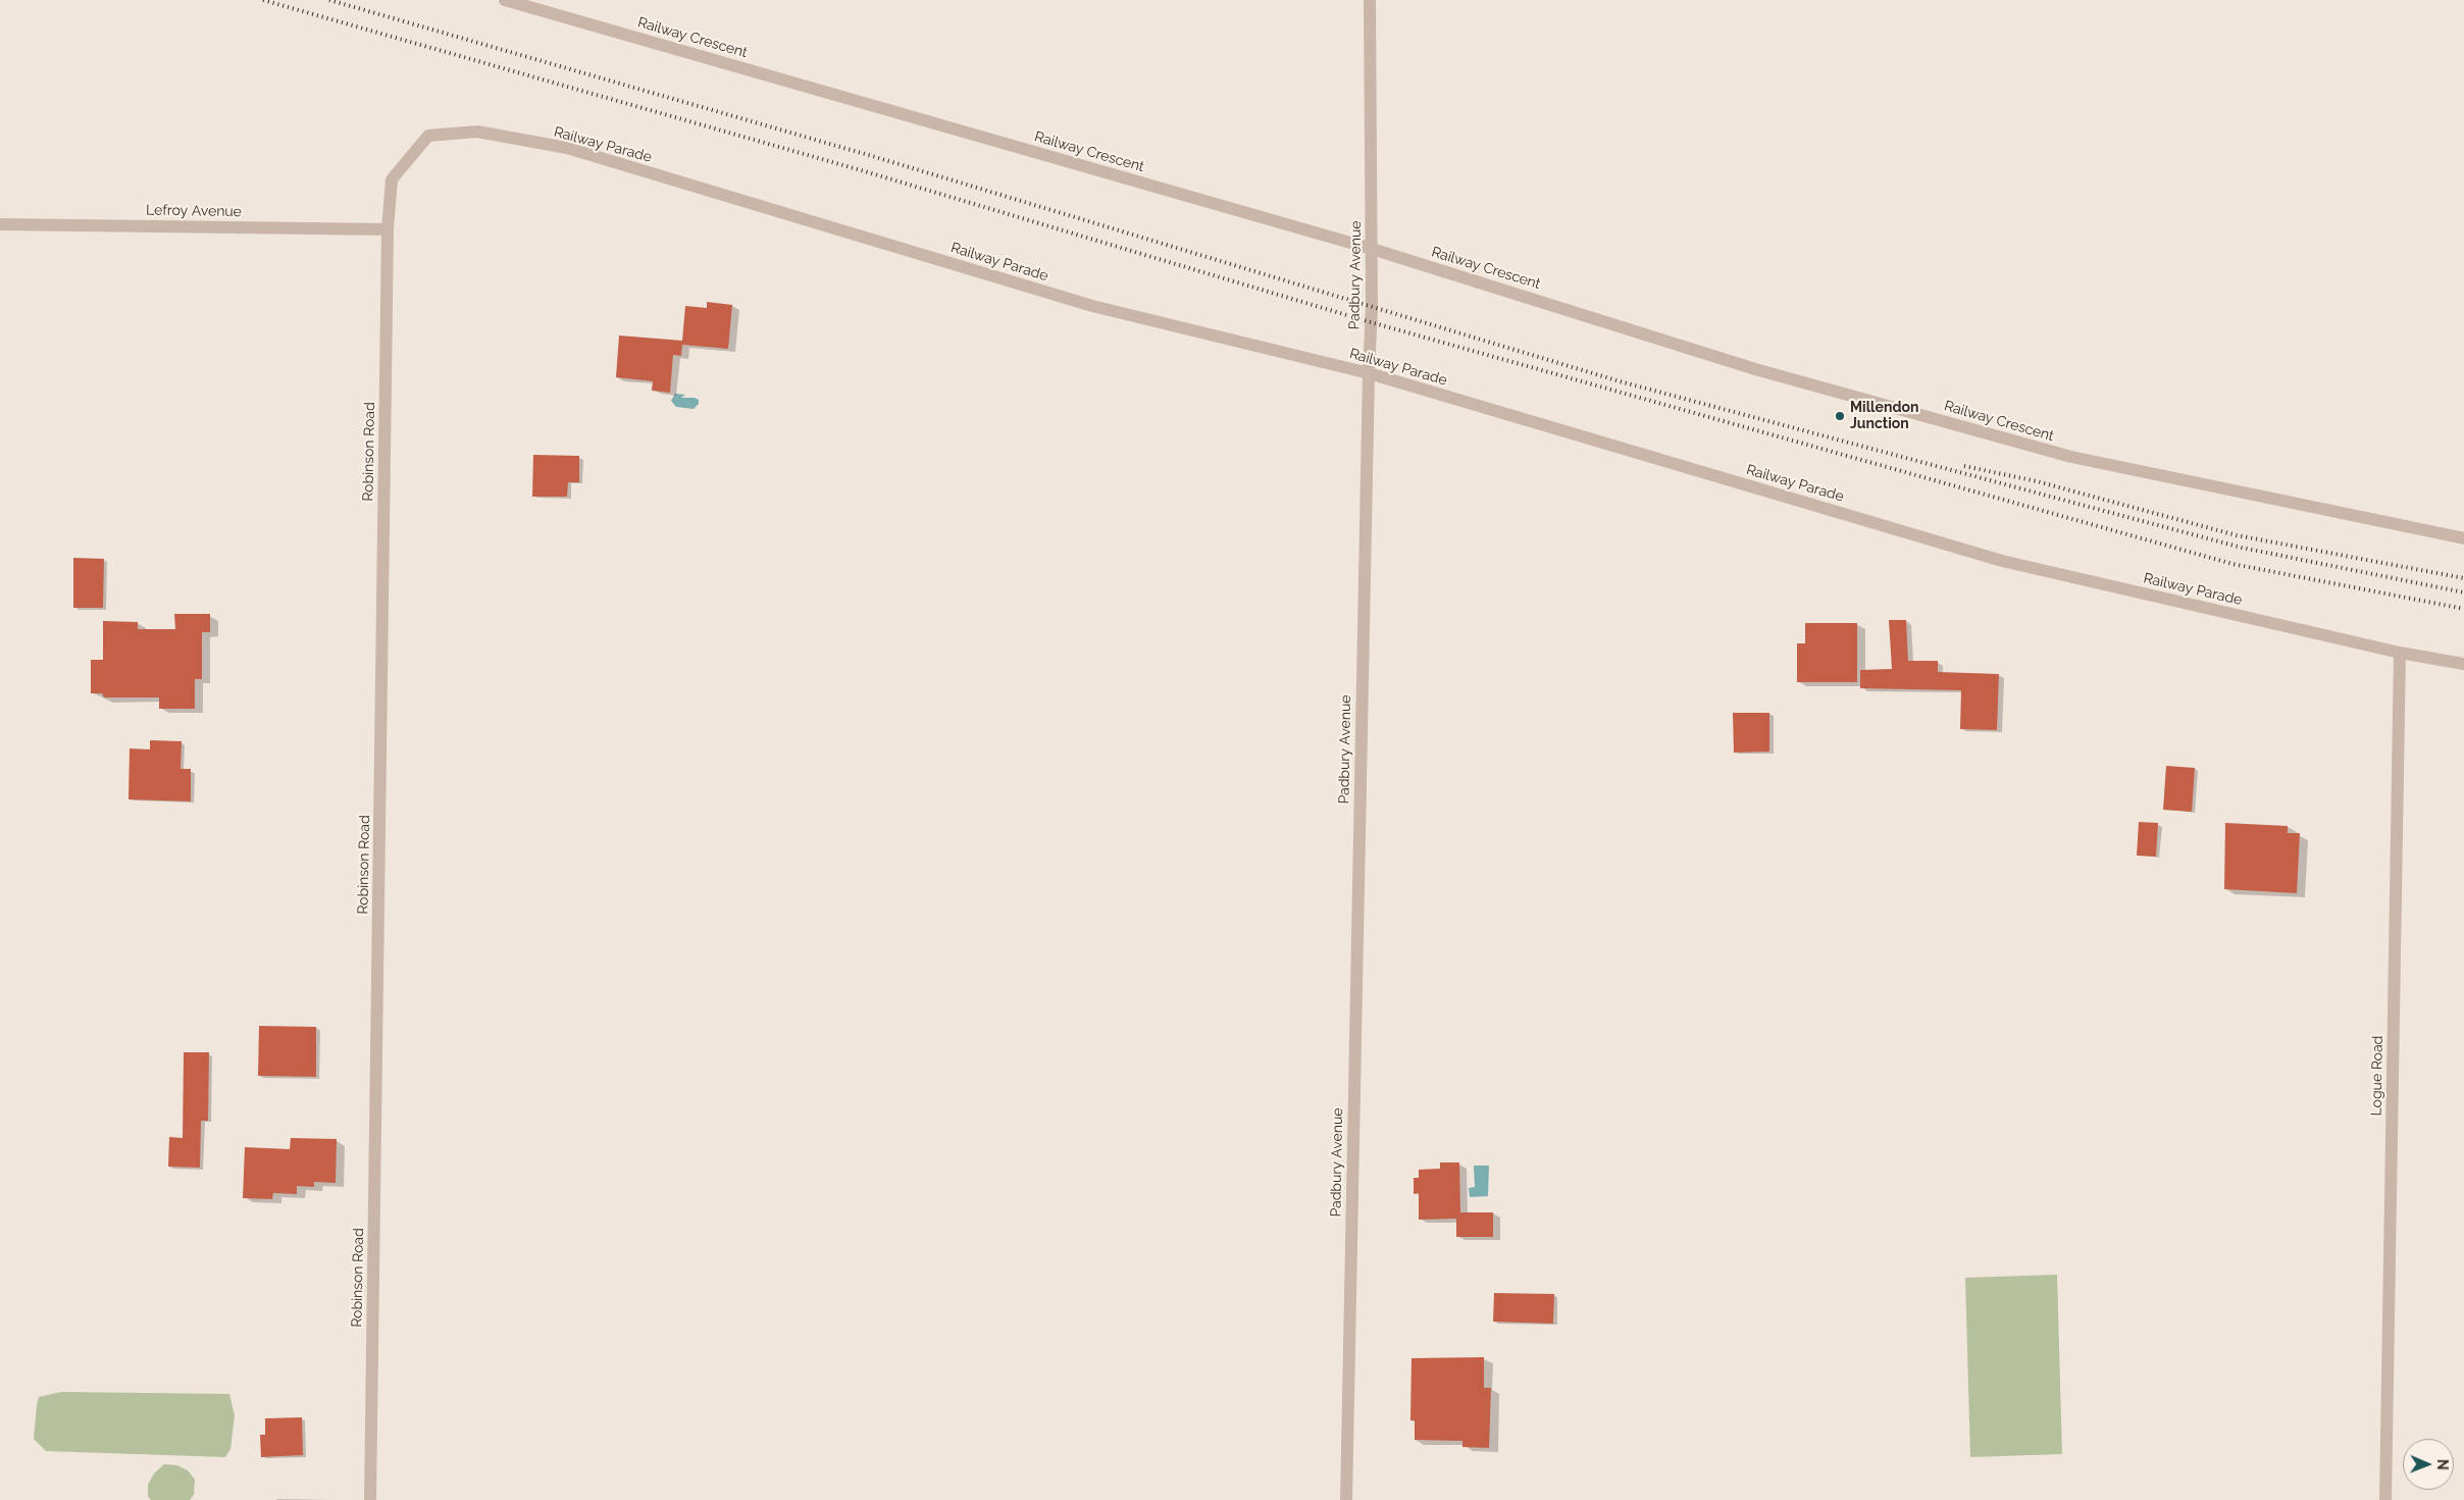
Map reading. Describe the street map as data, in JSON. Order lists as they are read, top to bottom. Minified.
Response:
{"streets":{"street":["Railway Crescent","Railway Parade","Lefroy Avenue","Padbury Avenue","Robinson Road","Logue Road"]},"crossings":[["Railway Crescent","Padbury Avenue"],["Railway Parade","Lefroy Avenue"],["Railway Parade","Padbury Avenue"],["Railway Parade","Robinson Road"],["Railway Parade","Logue Road"],["Lefroy Avenue","Robinson Road"]],"places":["Millendon Junction"],"north":"right"}
